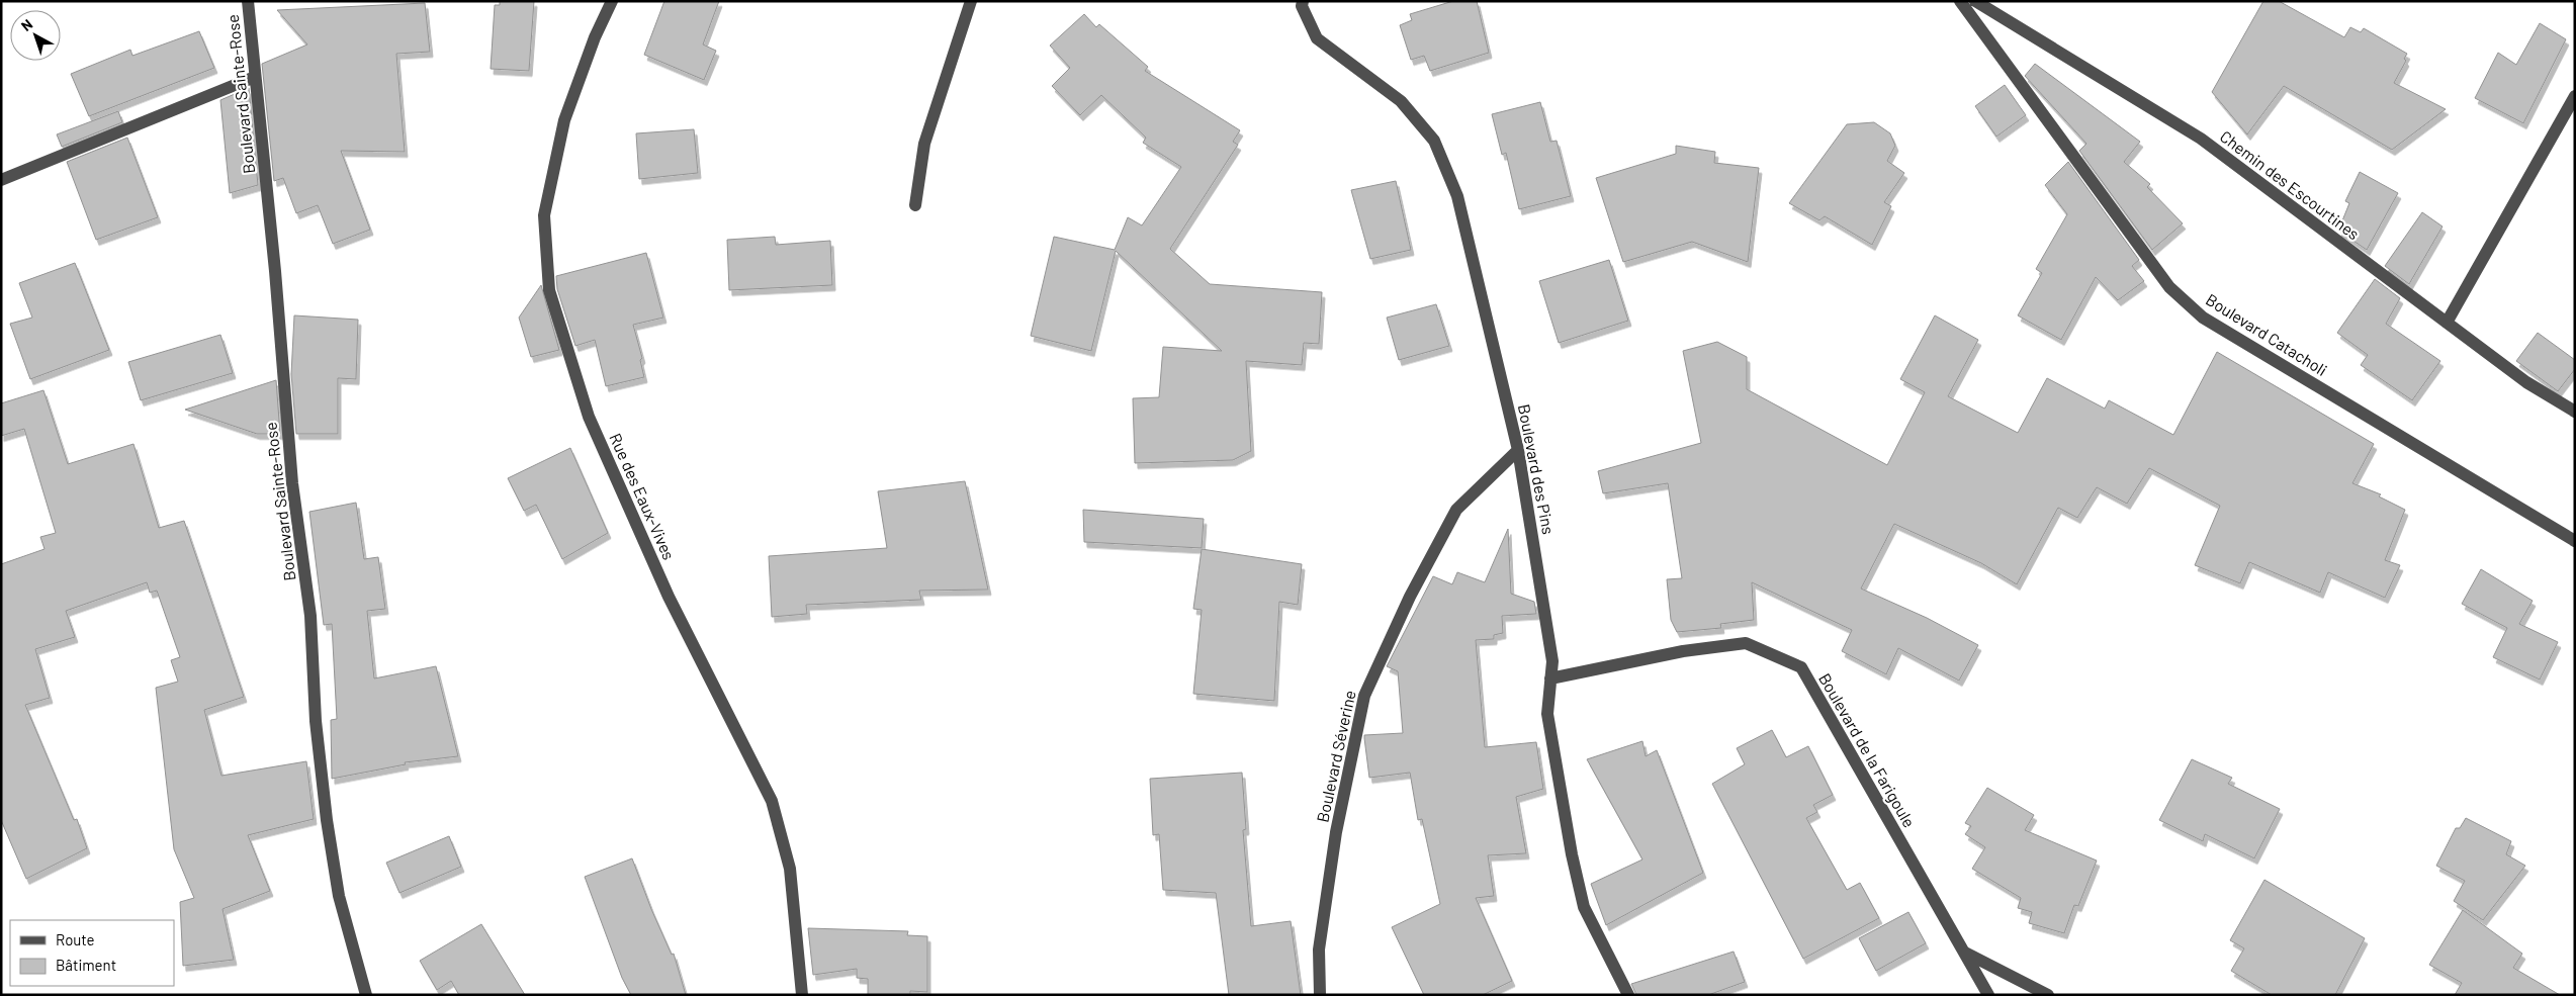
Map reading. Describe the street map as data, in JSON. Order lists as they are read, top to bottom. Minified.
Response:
{"streets":{"street":["Boulevard Sainte-Rose","Chemin des Escourtines","Boulevard Catacholi","Boulevard des Pins","Rue des Eaux-Vives","Boulevard de la Farigoule","Boulevard Séverine"]},"crossings":[["Boulevard des Pins","Boulevard de la Farigoule"],["Boulevard des Pins","Boulevard Séverine"]],"legend":["Route","Bâtiment"],"north":"top left"}
